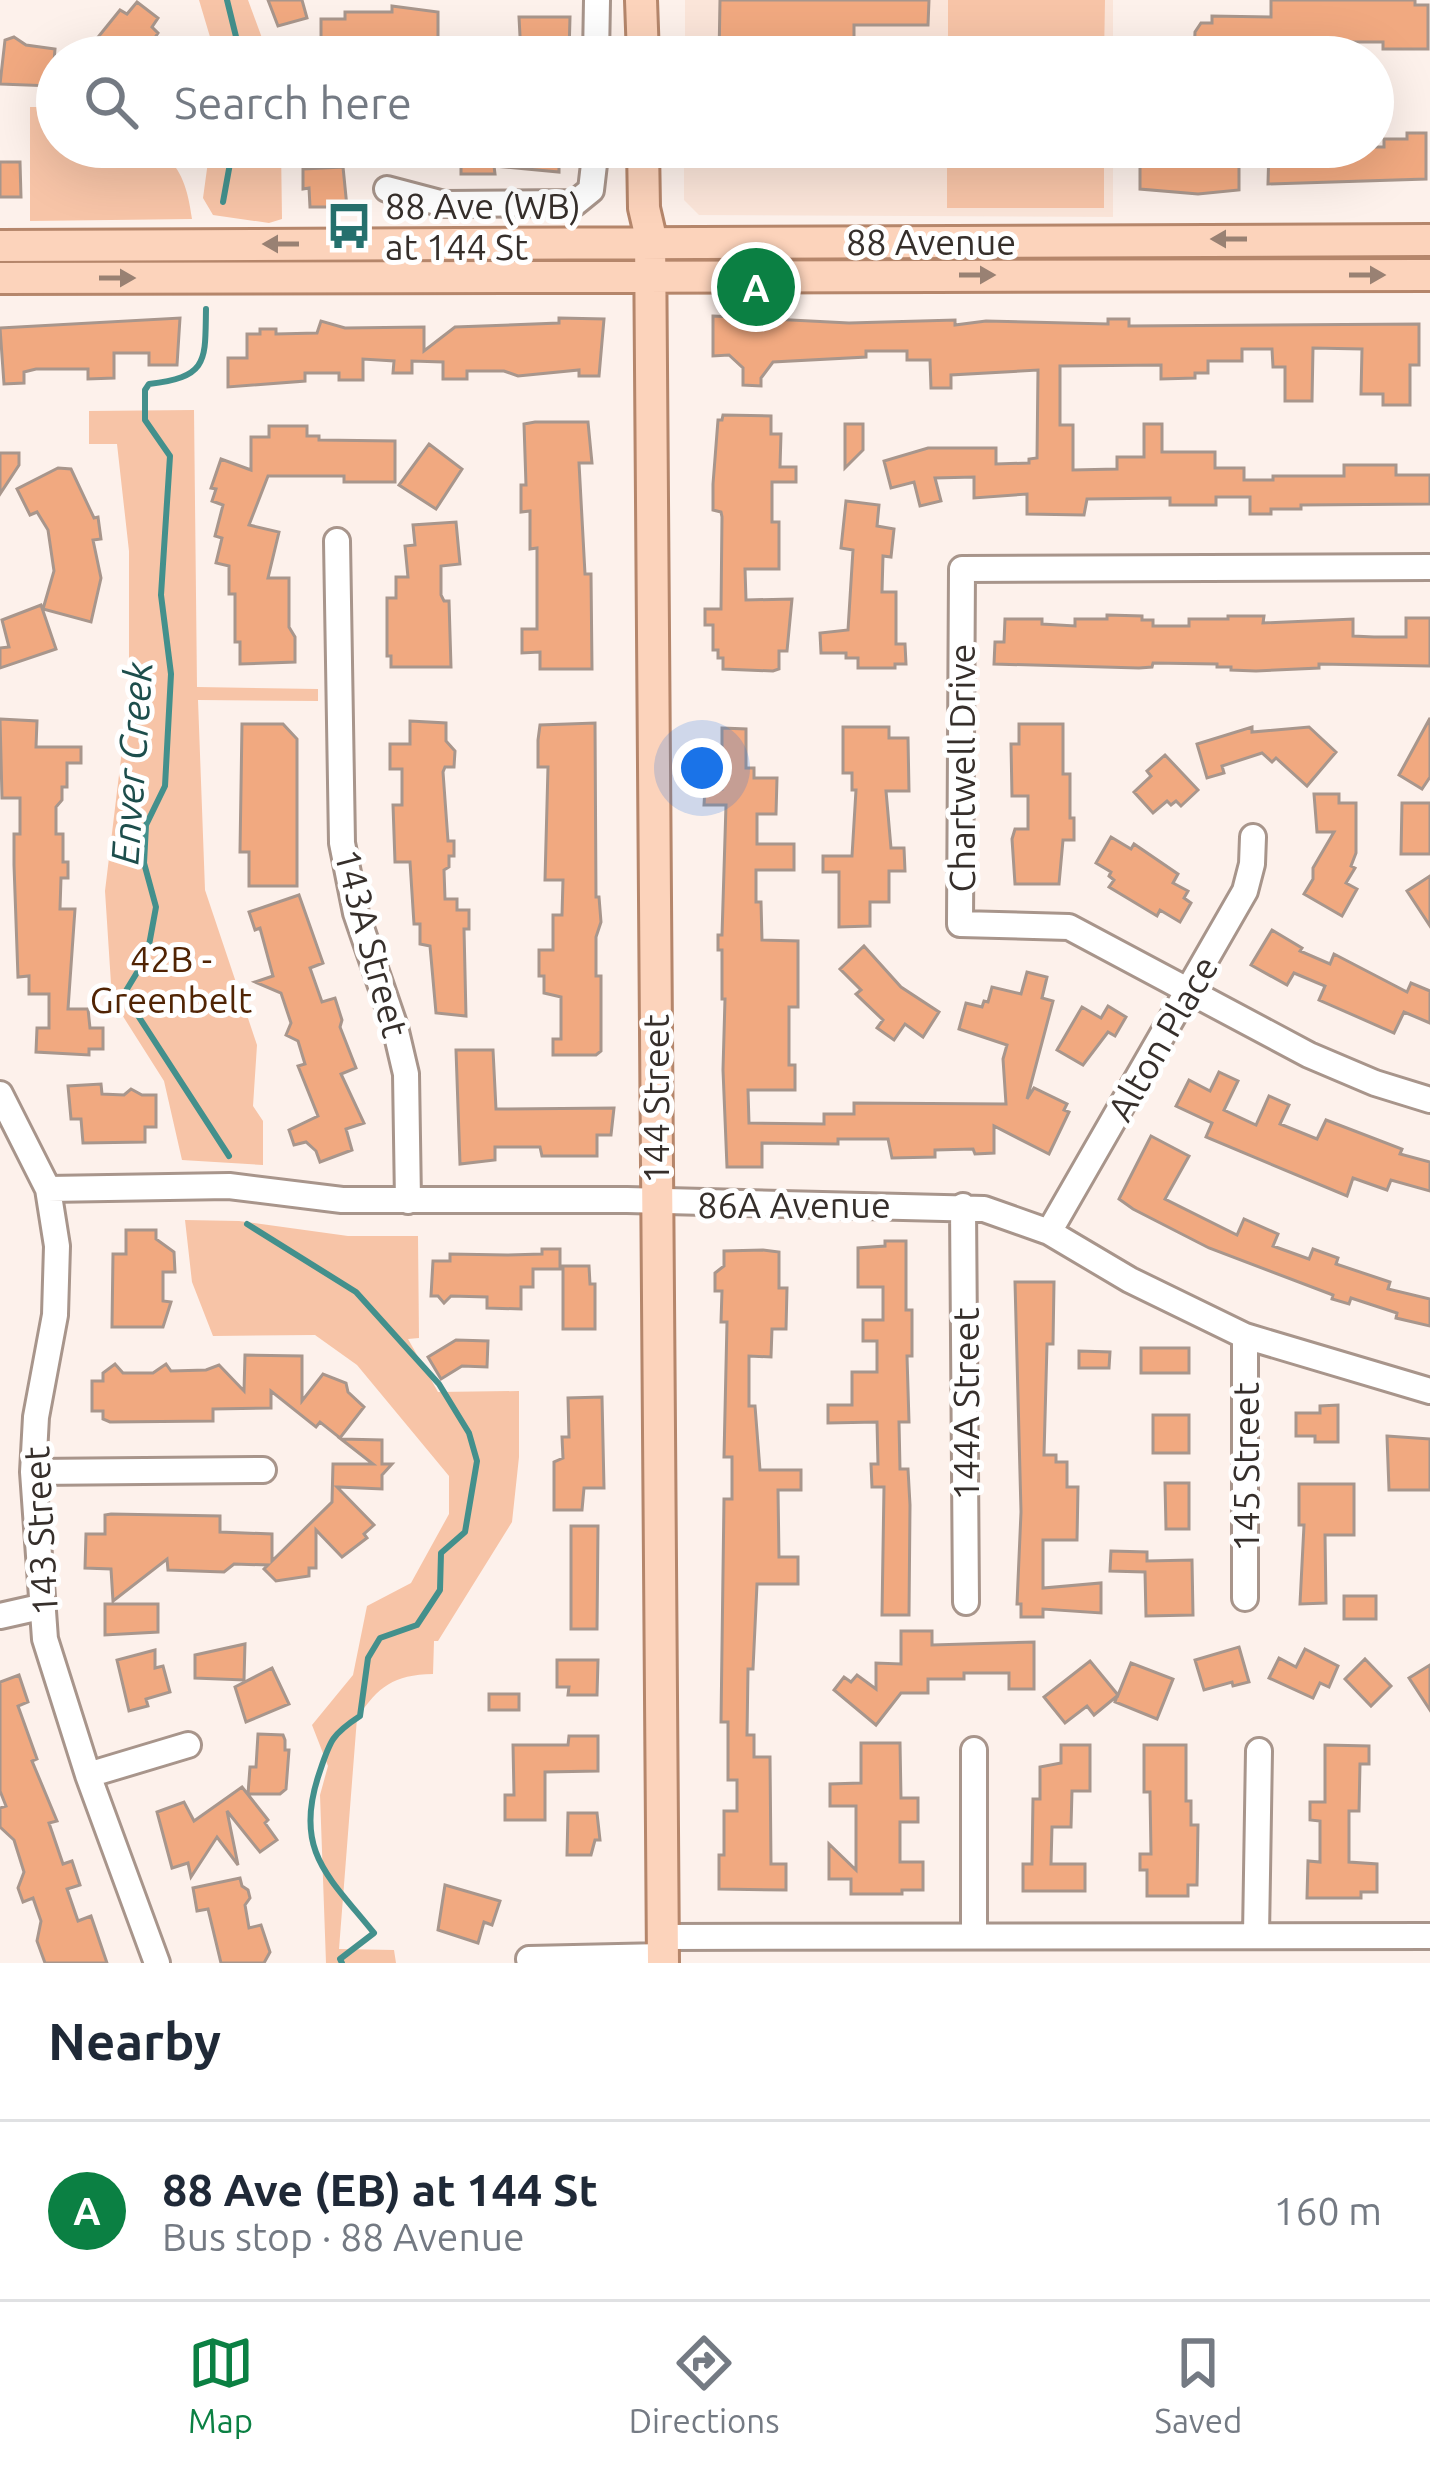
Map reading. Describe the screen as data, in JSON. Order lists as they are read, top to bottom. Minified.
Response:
{"streets":{"main road":["88 Avenue","144 Street"],"street":["Chartwell Drive","143A Street","Alton Place","86A Avenue","144A Street","145 Street","143 Street"]},"crossings":[["88 Avenue","144 Street"],["Chartwell Drive","Alton Place"],["143A Street","86A Avenue"],["Alton Place","86A Avenue"],["144 Street","86A Avenue"],["86A Avenue","144A Street"],["86A Avenue","145 Street"],["86A Avenue","143 Street"]],"water":["Enver Creek"],"parks":["42B - Greenbelt"],"places":{"bus stop":["88 Ave (WB) at 144 St"]},"page":{"search":"Search here","pins":"A","heading":"Nearby","list":[{"mark":"A","name":"88 Ave (EB) at 144 St","note":"Bus stop · 88 Avenue","value":"160 m"}],"nav":["Map","Directions","Saved"]}}
